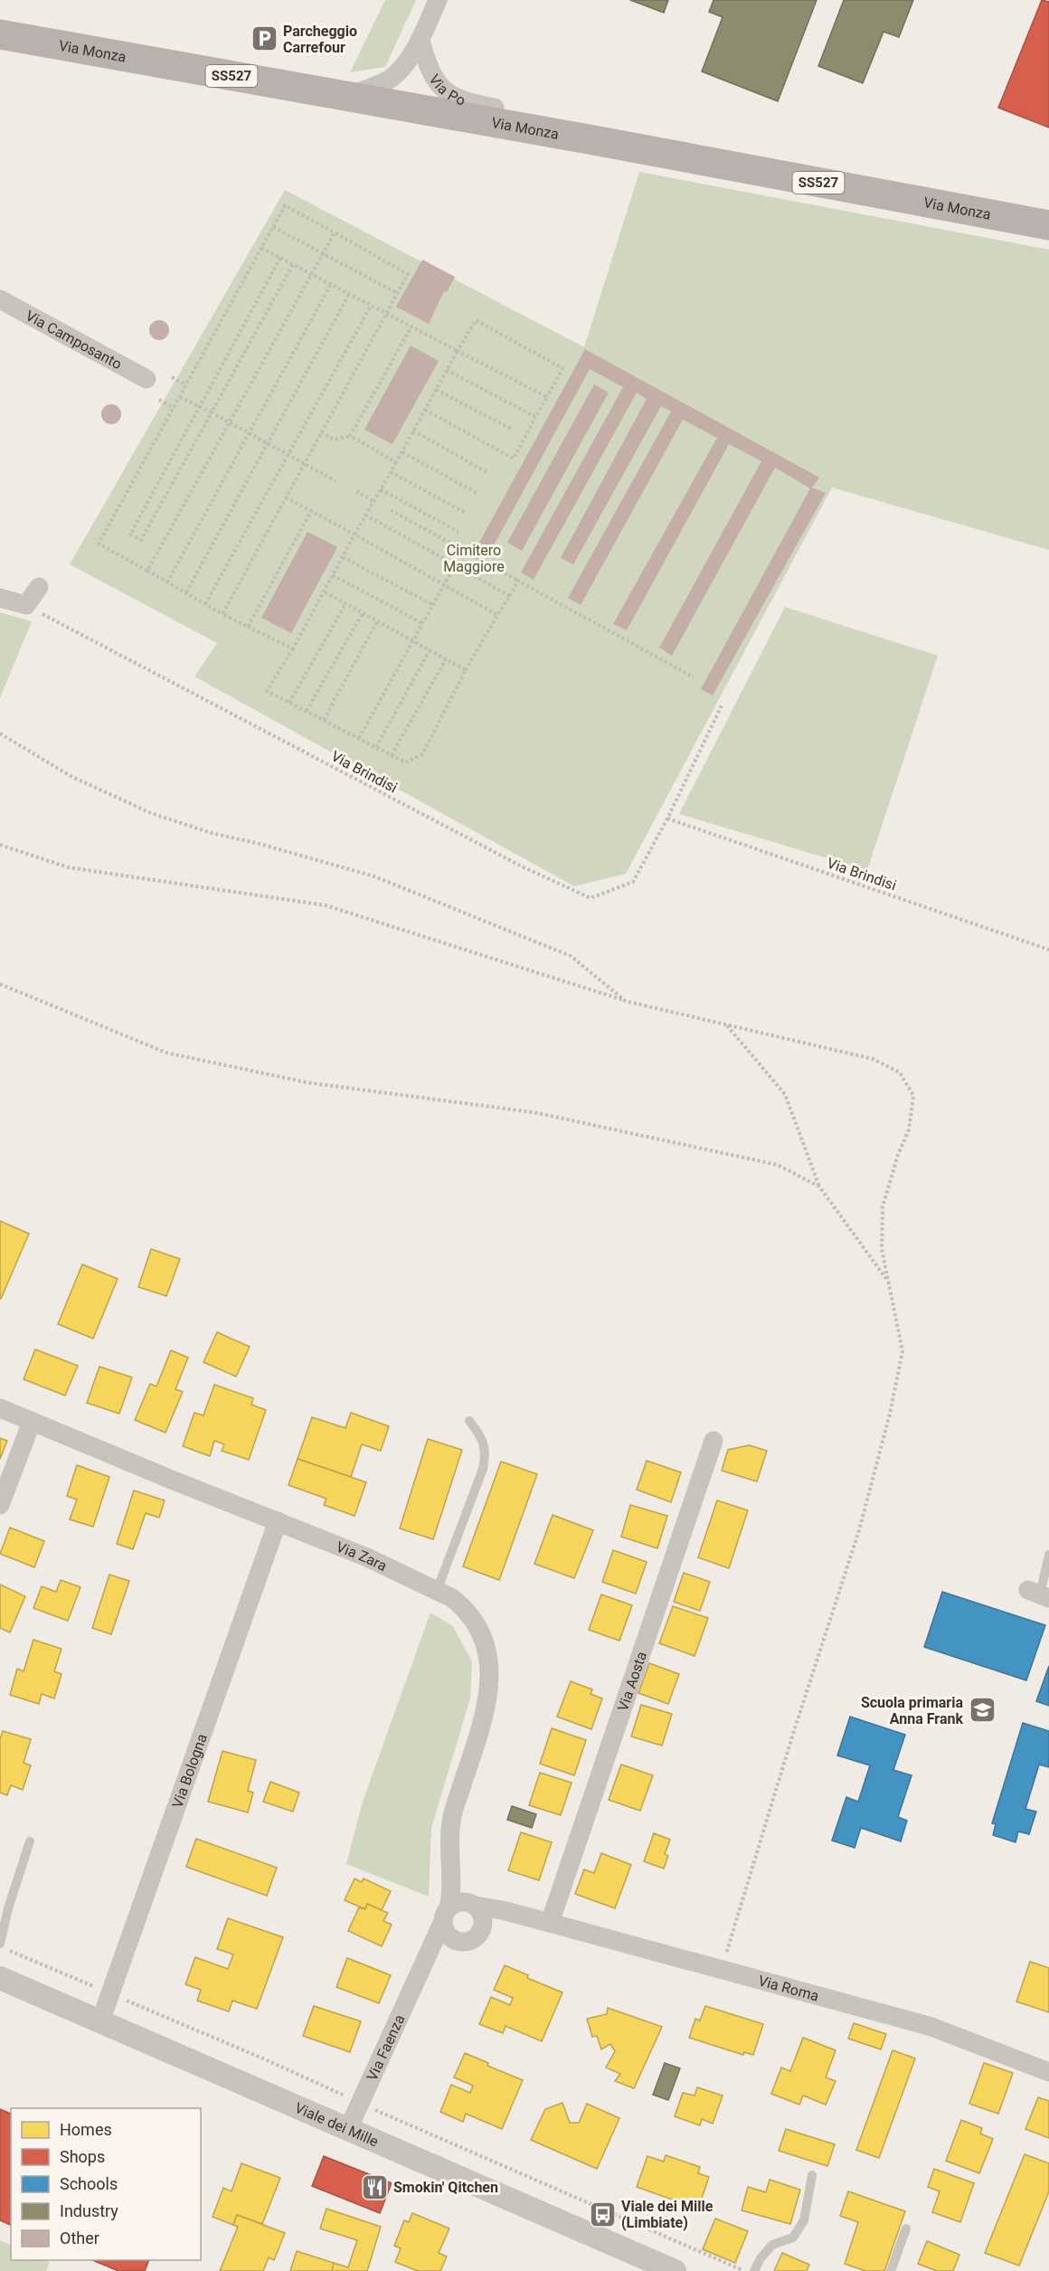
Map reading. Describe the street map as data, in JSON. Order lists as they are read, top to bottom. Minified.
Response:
{"streets":{"main road":["Via Monza","SS527"],"street":["Via Po","Via Camposanto","Via Zara","Via Aosta","Via Bologna","Via Roma","Via Faenza","Viale dei Mille"],"path":["Via Brindisi"]},"crossings":[["Via Monza","Via Po"],["Via Zara","Via Bologna"],["Via Zara","Via Roma"],["Via Zara","Via Faenza"],["Via Aosta","Via Roma"],["Via Bologna","Viale dei Mille"],["Via Roma","Via Faenza"],["Via Faenza","Viale dei Mille"]],"parks":["Cimitero Maggiore"],"places":{"parking":["Parcheggio Carrefour"],"school or university":["Scuola primaria Anna Frank"],"restaurant":["Smokin' Qitchen"],"bus stop":["Viale dei Mille (Limbiate)"]},"legend":["Homes","Shops","Schools","Industry","Other"]}
